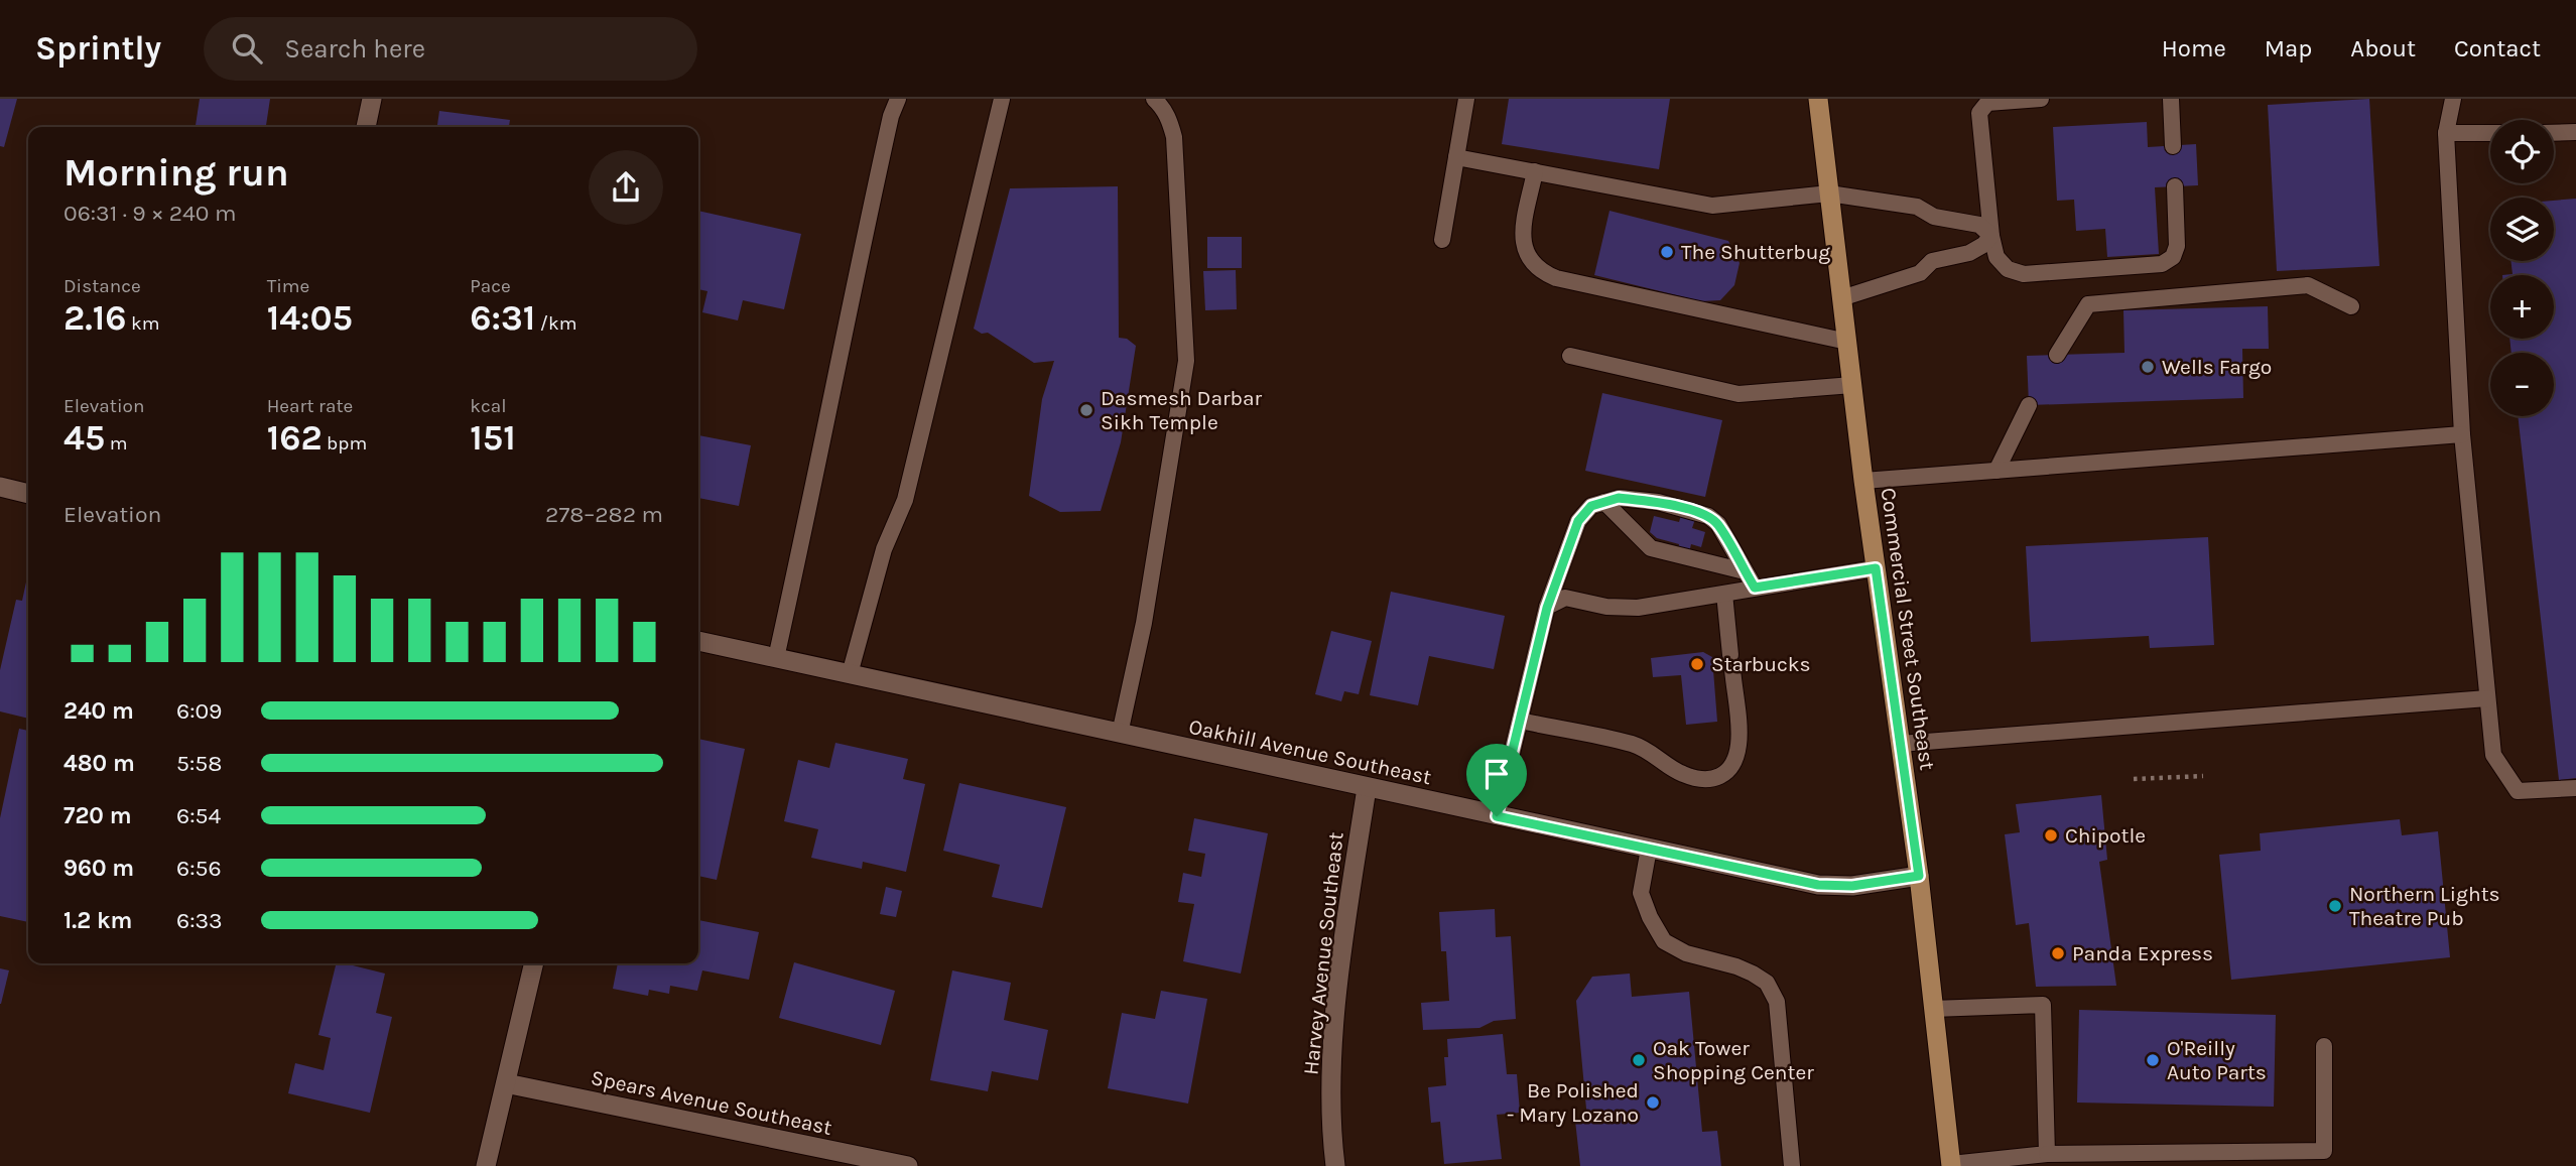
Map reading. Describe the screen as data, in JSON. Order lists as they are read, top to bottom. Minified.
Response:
{"streets":{"main road":["Commercial Street Southeast"],"street":["Oakhill Avenue Southeast","Harvey Avenue Southeast","Spears Avenue Southeast"]},"crossings":[["Commercial Street Southeast","Oakhill Avenue Southeast"],["Oakhill Avenue Southeast","Harvey Avenue Southeast"]],"places":["The Shutterbug","Wells Fargo","Dasmesh Darbar Sikh Temple","Starbucks","Chipotle","Northern Lights Theatre Pub","Panda Express","Oak Tower Shopping Center","O'Reilly Auto Parts","Be Polished - Mary Lozano"],"page":{"header":"Sprintly","search":"Search here","nav":["Home","Map","About","Contact"],"map_buttons":["+","−"],"heading":["Morning run","06:31 · 9 × 240 m"],"stats":[["Distance","2.16 km"],["Time","14:05"],["Pace","6:31 /km"],["Elevation","45 m"],["Heart rate","162 bpm"],["kcal","151"]],"chart":["Elevation","278–282 m"],"list":[{"name":"240 m","note":"6:09"},{"name":"480 m","note":"5:58"},{"name":"720 m","note":"6:54"},{"name":"960 m","note":"6:56"},{"name":"1.2 km","note":"6:33"}]}}
